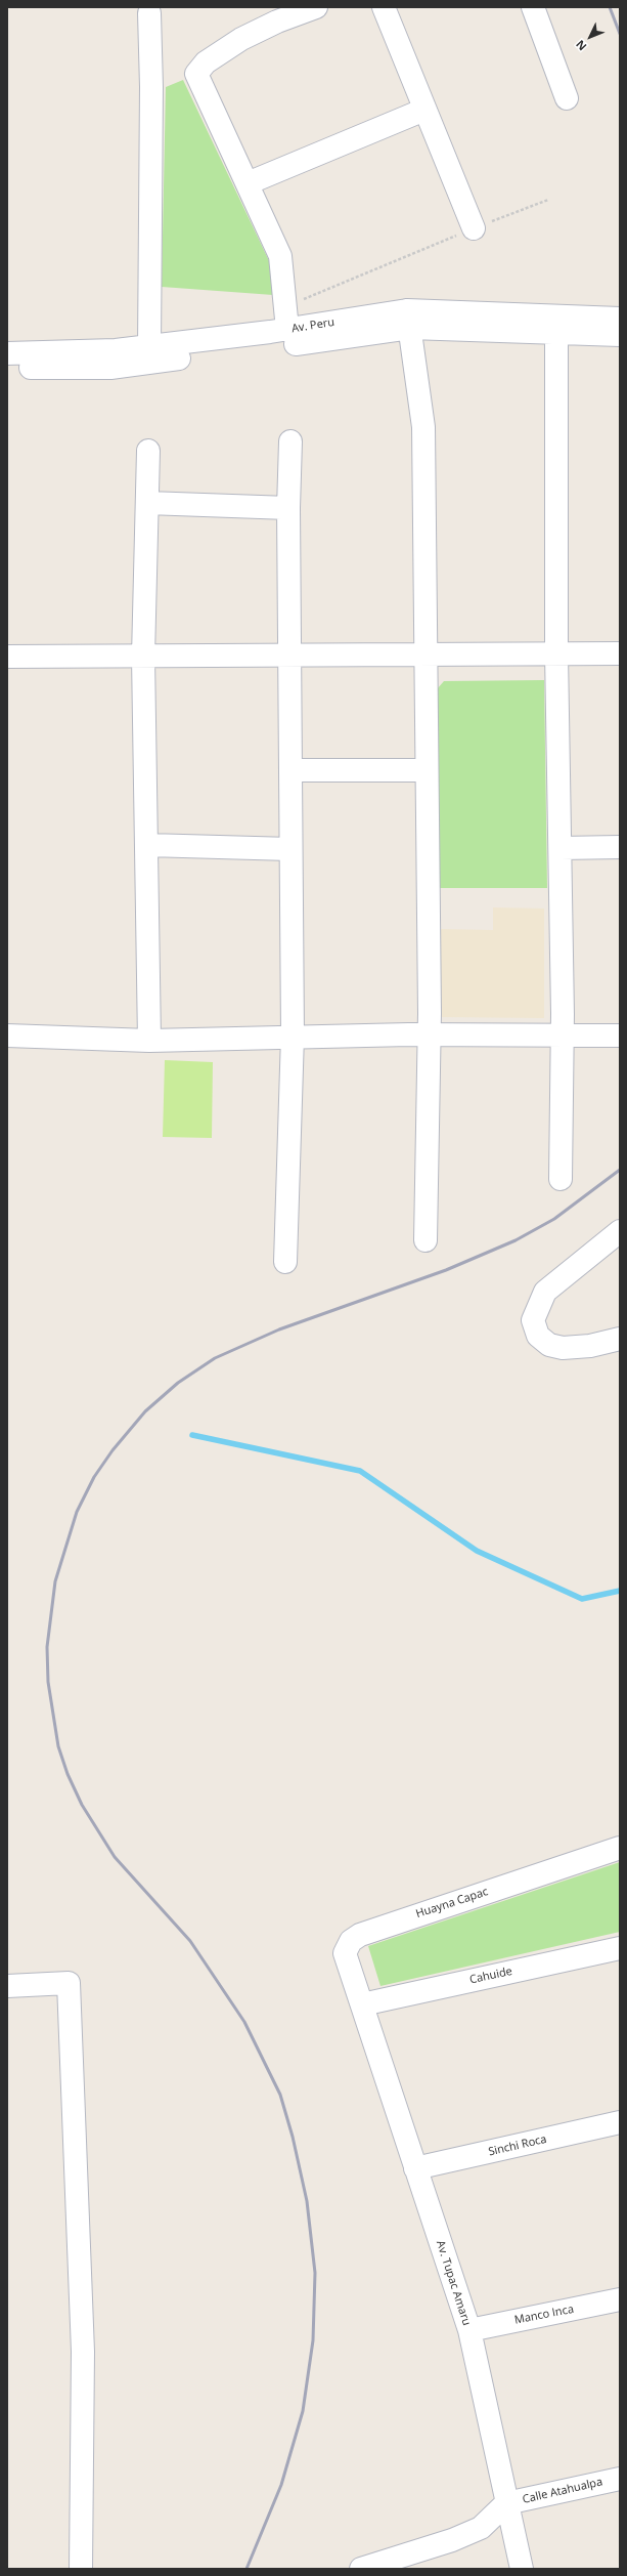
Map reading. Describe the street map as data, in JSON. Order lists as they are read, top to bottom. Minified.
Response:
{"streets":{"street":["Av. Peru","Huayna Capac","Cahuide","Sinchi Roca","Av. Tupac Amaru","Manco Inca","Calle Atahualpa"]},"crossings":[["Huayna Capac","Cahuide"],["Huayna Capac","Av. Tupac Amaru"],["Cahuide","Av. Tupac Amaru"],["Sinchi Roca","Av. Tupac Amaru"],["Av. Tupac Amaru","Manco Inca"],["Av. Tupac Amaru","Calle Atahualpa"]],"north":"bottom left"}
